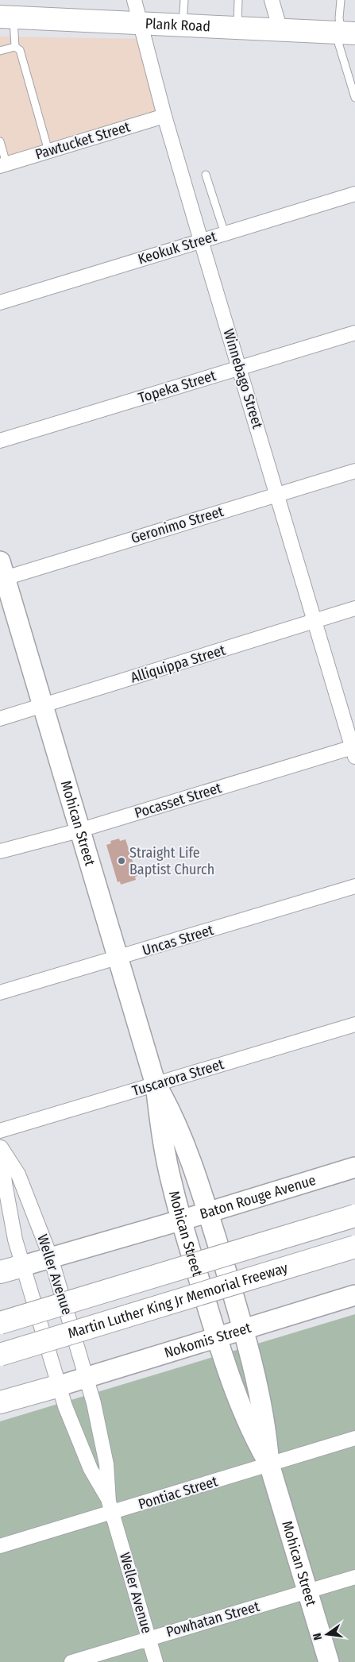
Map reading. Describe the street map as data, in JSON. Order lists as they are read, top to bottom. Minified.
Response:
{"streets":{"main road":["Plank Road","Martin Luther King Jr Memorial Freeway"],"street":["Pawtucket Street","Keokuk Street","Winnebago Street","Topeka Street","Geronimo Street","Alliquippa Street","Pocasset Street","Mohican Street","Uncas Street","Tuscarora Street","Baton Rouge Avenue","Weller Avenue","Nokomis Street","Pontiac Street","Powhatan Street"]},"crossings":[["Plank Road","Winnebago Street"],["Pawtucket Street","Winnebago Street"],["Keokuk Street","Winnebago Street"],["Winnebago Street","Topeka Street"],["Winnebago Street","Geronimo Street"],["Winnebago Street","Alliquippa Street"],["Winnebago Street","Pocasset Street"],["Geronimo Street","Mohican Street"],["Alliquippa Street","Mohican Street"],["Pocasset Street","Mohican Street"],["Mohican Street","Uncas Street"],["Mohican Street","Tuscarora Street"],["Mohican Street","Baton Rouge Avenue"],["Mohican Street","Nokomis Street"],["Mohican Street","Pontiac Street"],["Mohican Street","Powhatan Street"],["Baton Rouge Avenue","Weller Avenue"],["Weller Avenue","Nokomis Street"],["Weller Avenue","Pontiac Street"],["Weller Avenue","Powhatan Street"]],"places":["Straight Life Baptist Church"],"north":"left"}
